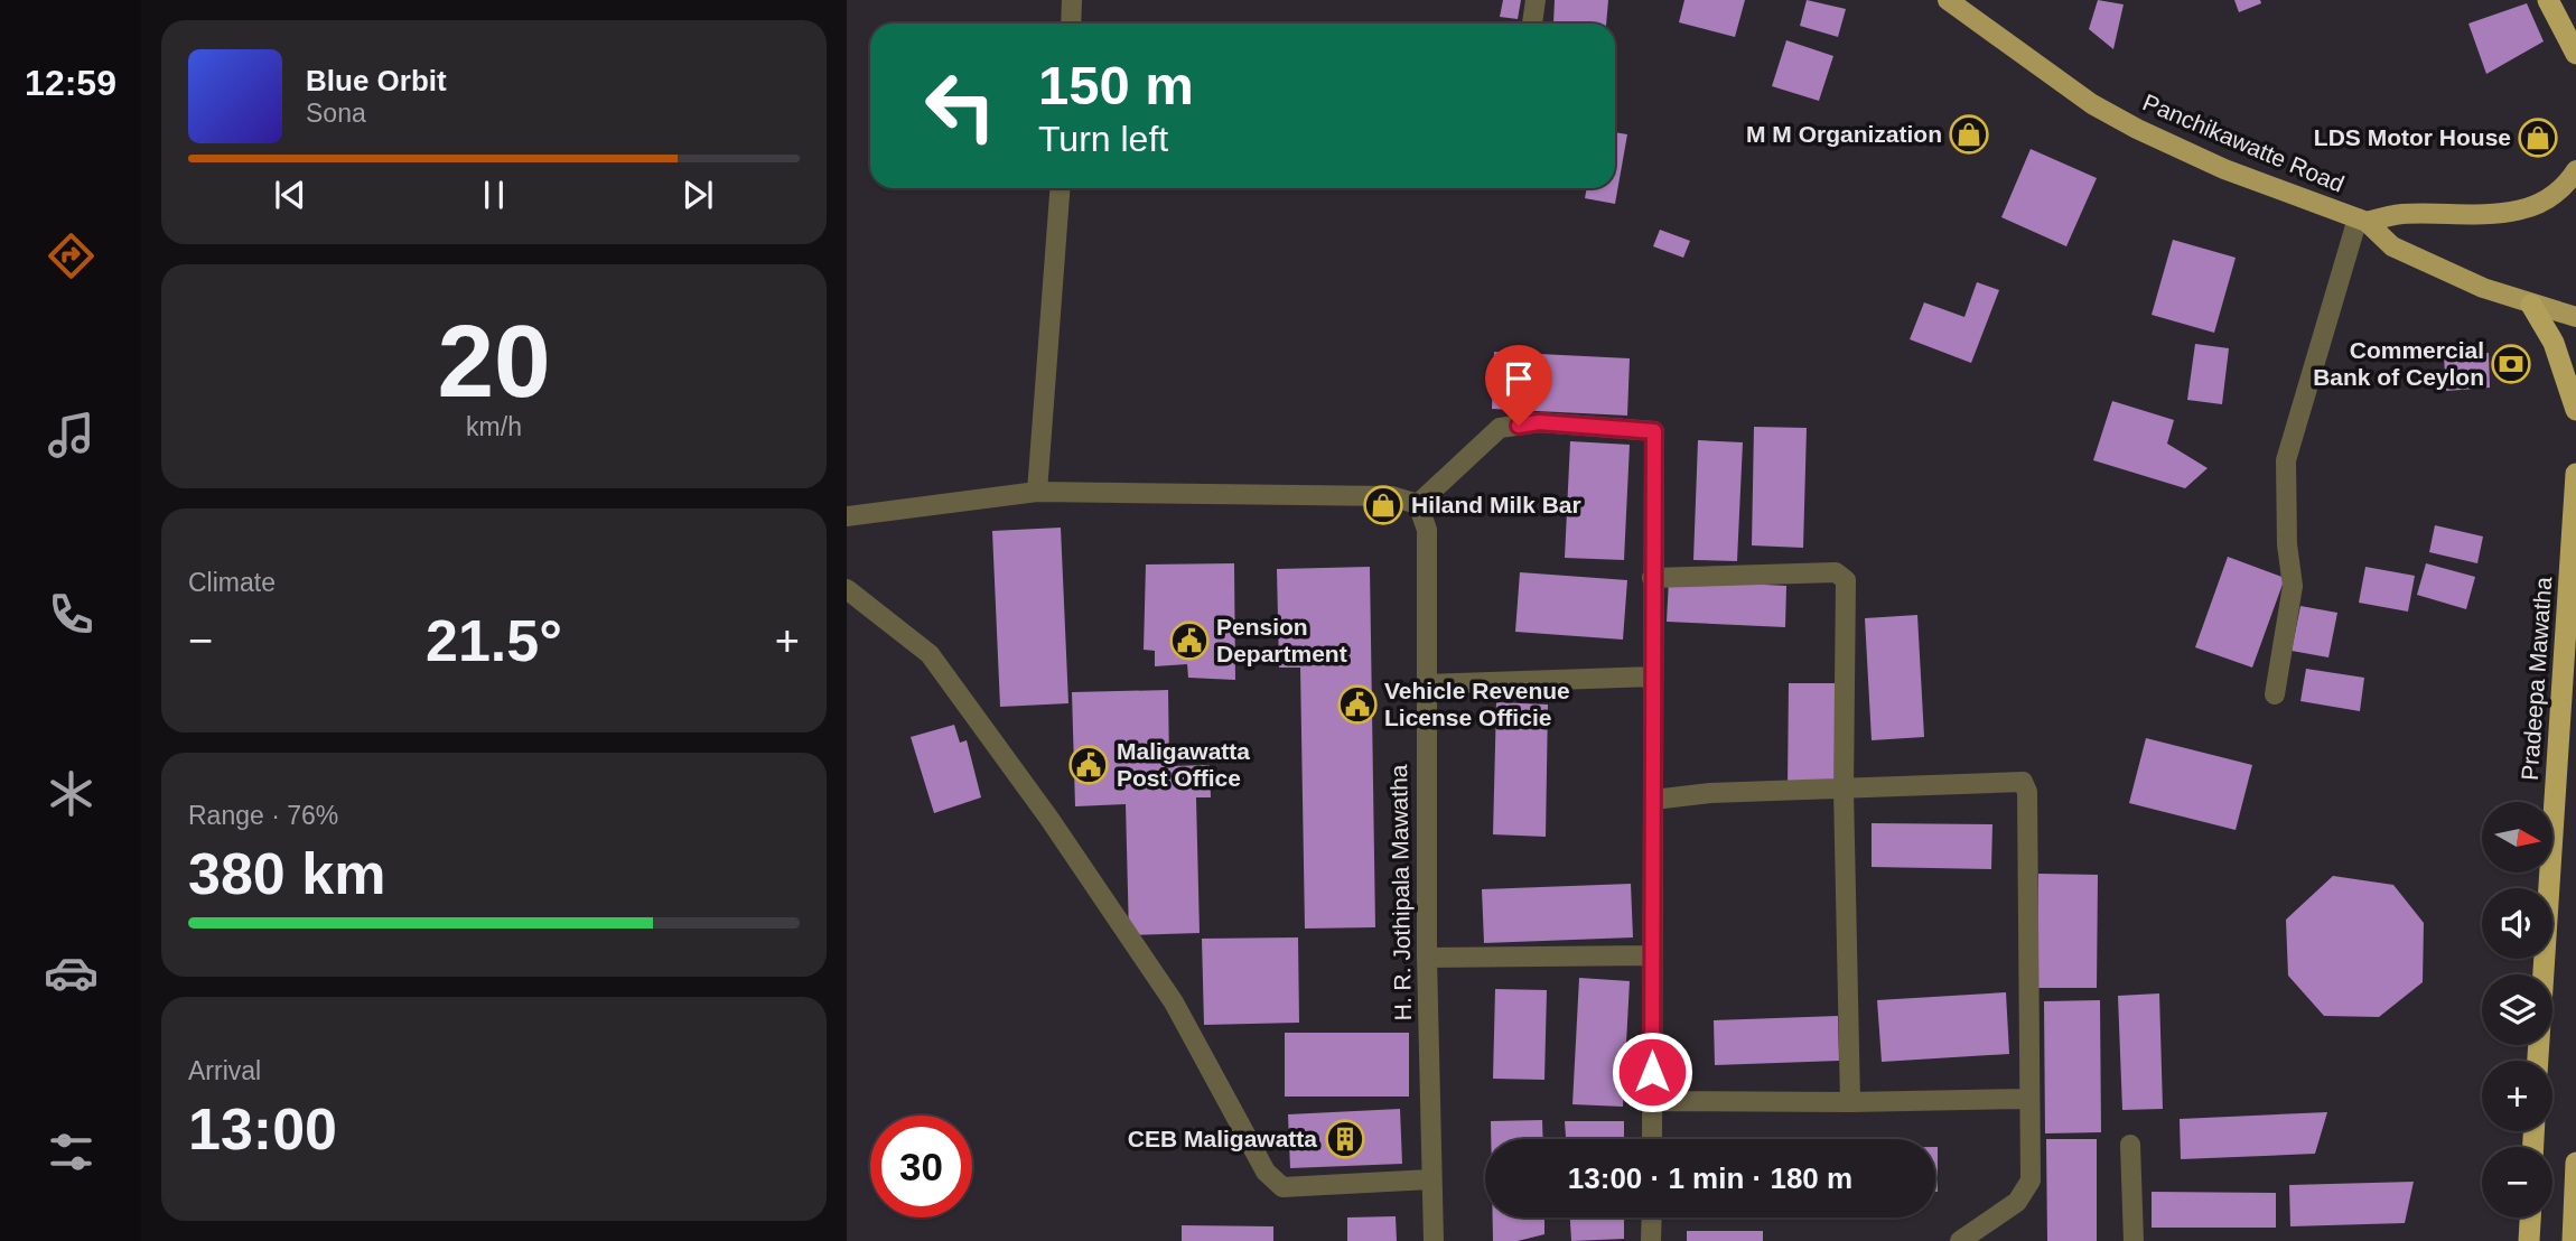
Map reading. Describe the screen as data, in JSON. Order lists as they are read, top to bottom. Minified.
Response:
{"streets":{"highway":["Pradeepa Mawatha"],"main road":["Panchikawatte Road"],"street":["H. R. Jothipala Mawatha"]},"places":{"shop":["M M Organization","LDS Motor House","Hiland Milk Bar"],"bank":["Commercial Bank of Ceylon"],"public building":["Pension Department","Vehicle Revenue License Officie","Maligawatta Post Office"],"building":["CEB Maligawatta"]},"north":"right","page":{"tabs":"12:59","turn":["150 m","Turn left"],"song":["Blue Orbit","Sona"],"tile":[["20","km/h"],"Climate",["Range · 76%","380 km"],["Arrival","13:00"]],"heat":["−","21.5°","+"],"map_buttons":["+","−"],"limit":"30","trip":"13:00 · 1 min · 180 m"}}
